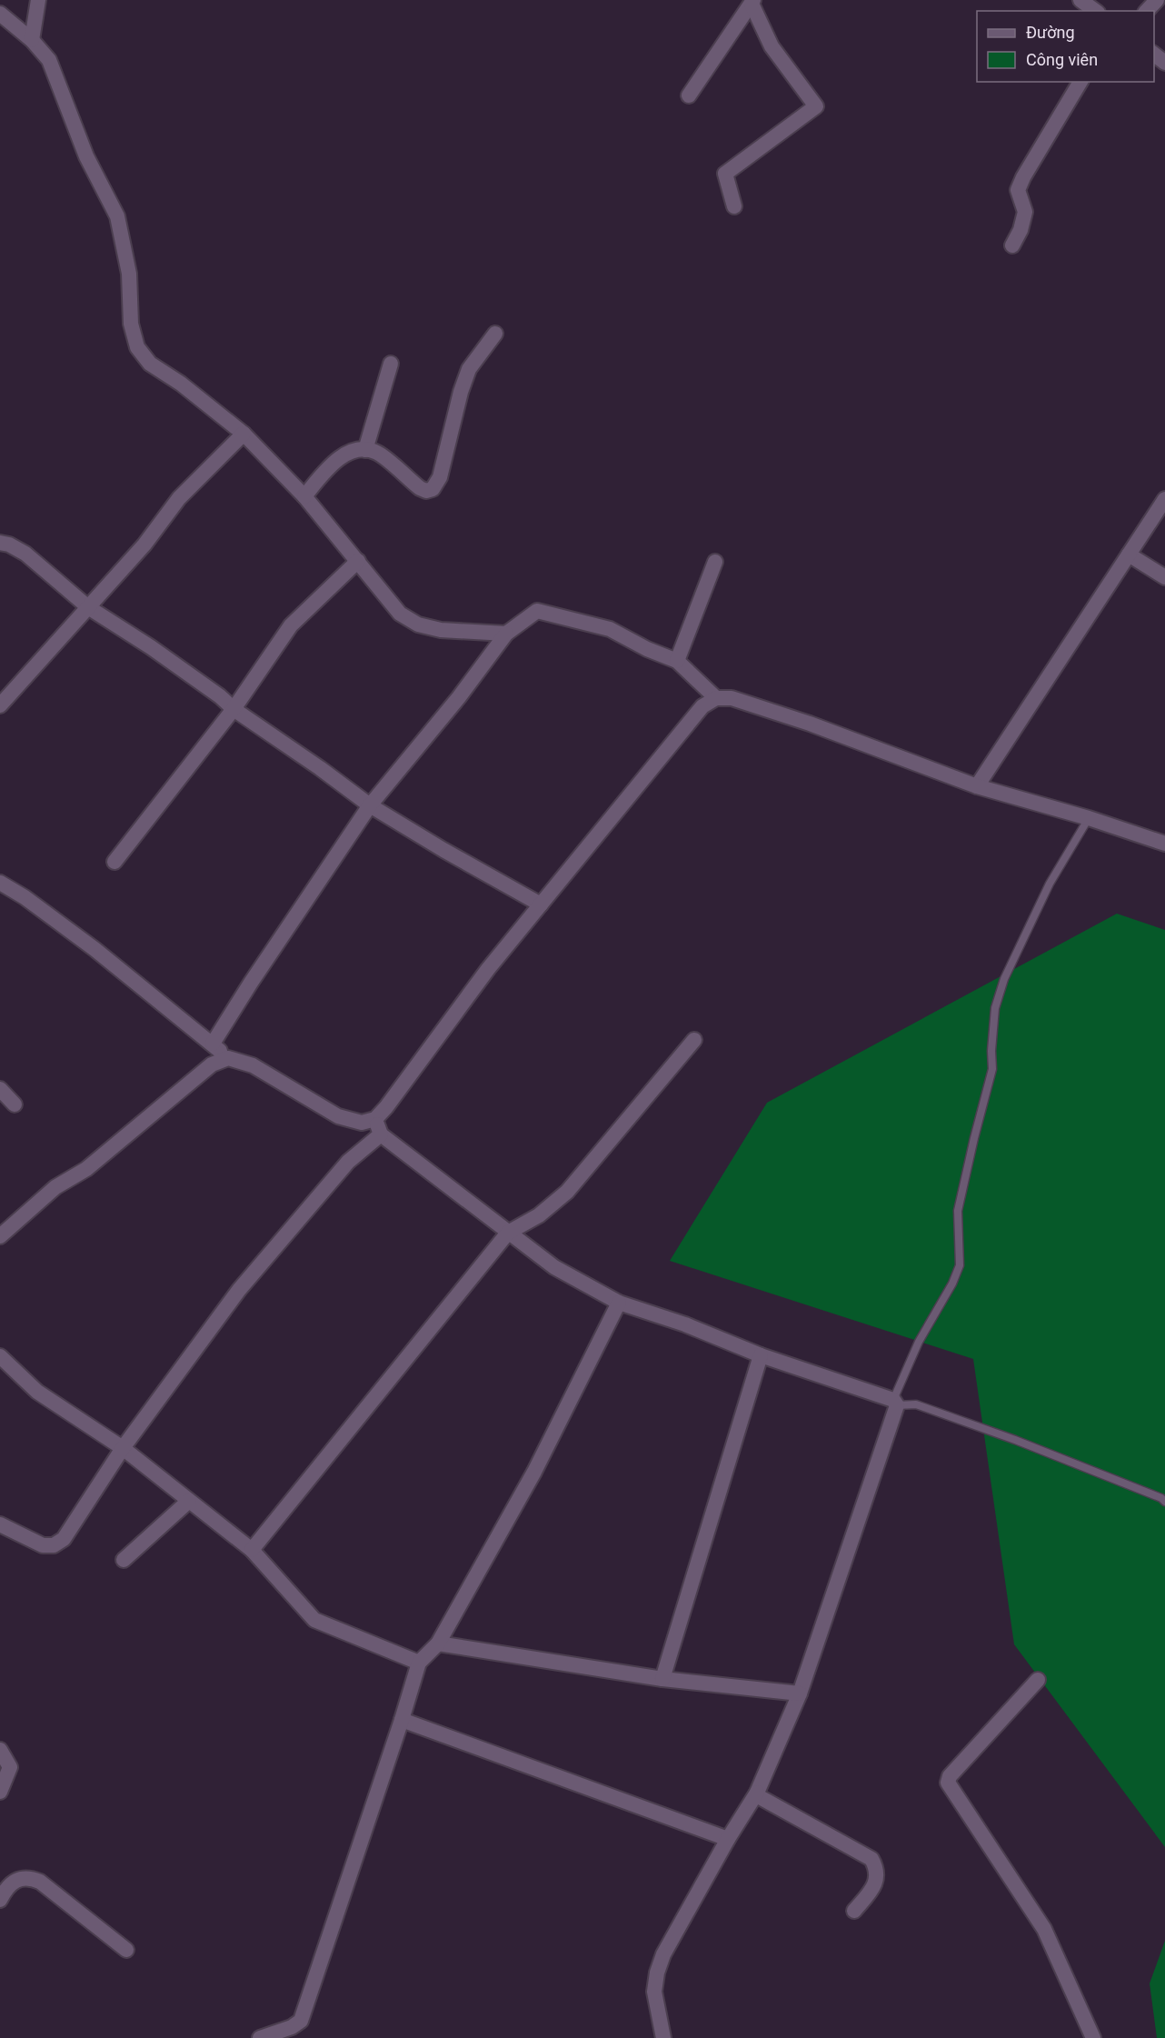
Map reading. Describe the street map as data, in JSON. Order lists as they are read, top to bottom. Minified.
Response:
{"legend":["Đường","Công viên"]}
